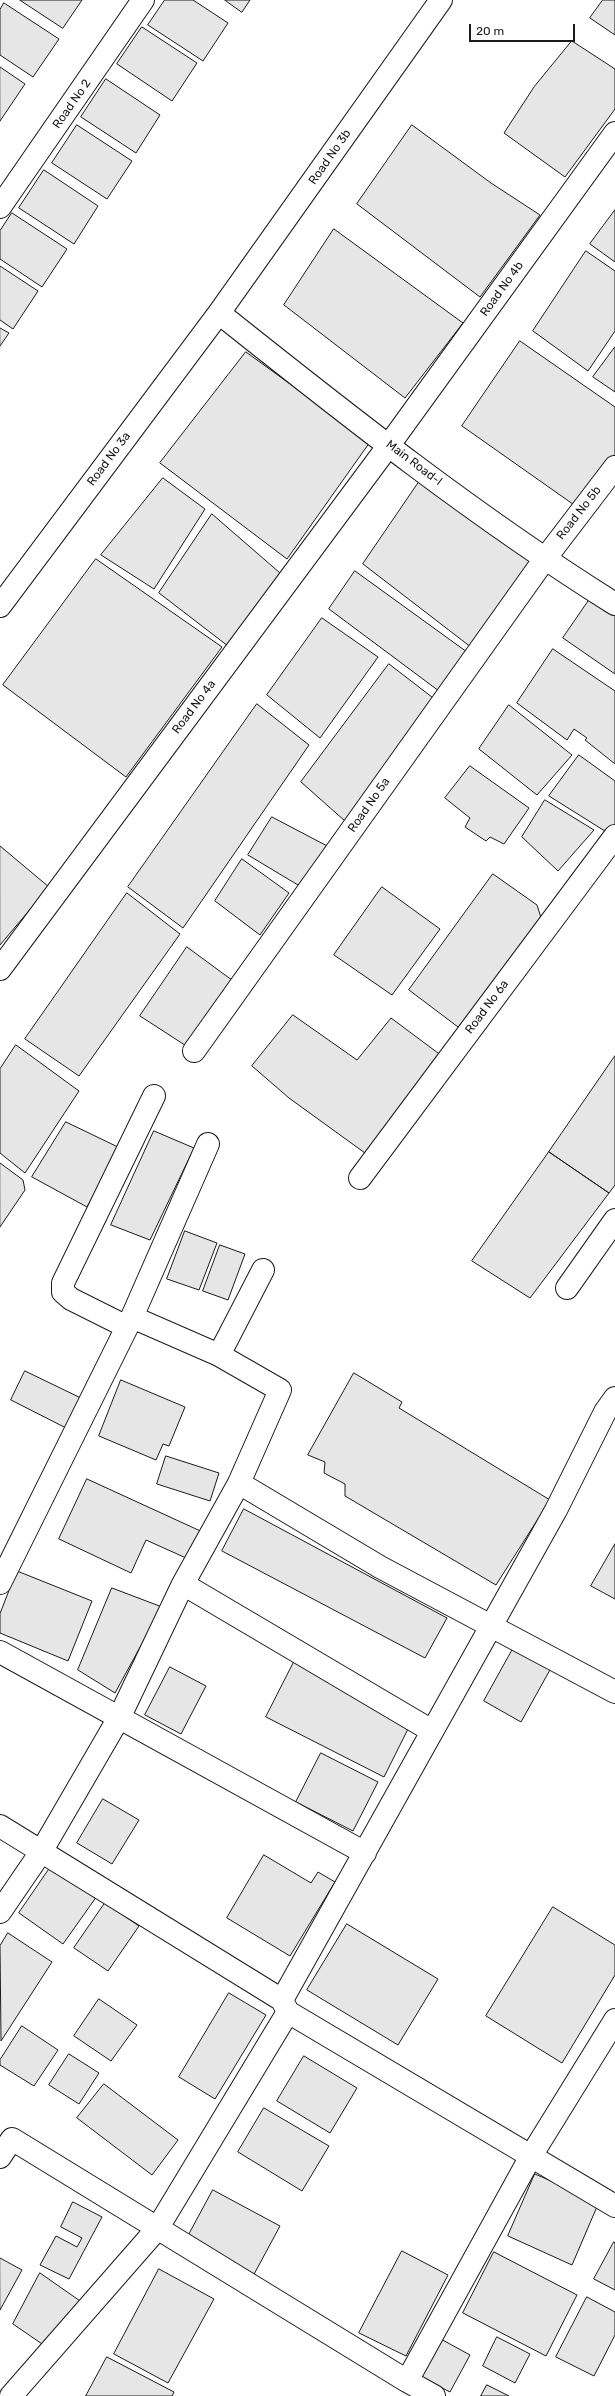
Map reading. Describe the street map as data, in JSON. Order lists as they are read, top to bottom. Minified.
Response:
{"streets":{"street":["Road No 2","Road No 3b","Road No 4b","Road No 3a","Main Road-I","Road No 5b","Road No 4a","Road No 5a","Road No 6a"]},"crossings":[["Road No 3b","Road No 3a"],["Road No 3b","Main Road-I"],["Road No 4b","Main Road-I"],["Road No 4b","Road No 4a"],["Road No 3a","Main Road-I"],["Main Road-I","Road No 5b"],["Main Road-I","Road No 4a"],["Main Road-I","Road No 5a"],["Road No 5b","Road No 5a"]],"scale_bar":"20 m"}
